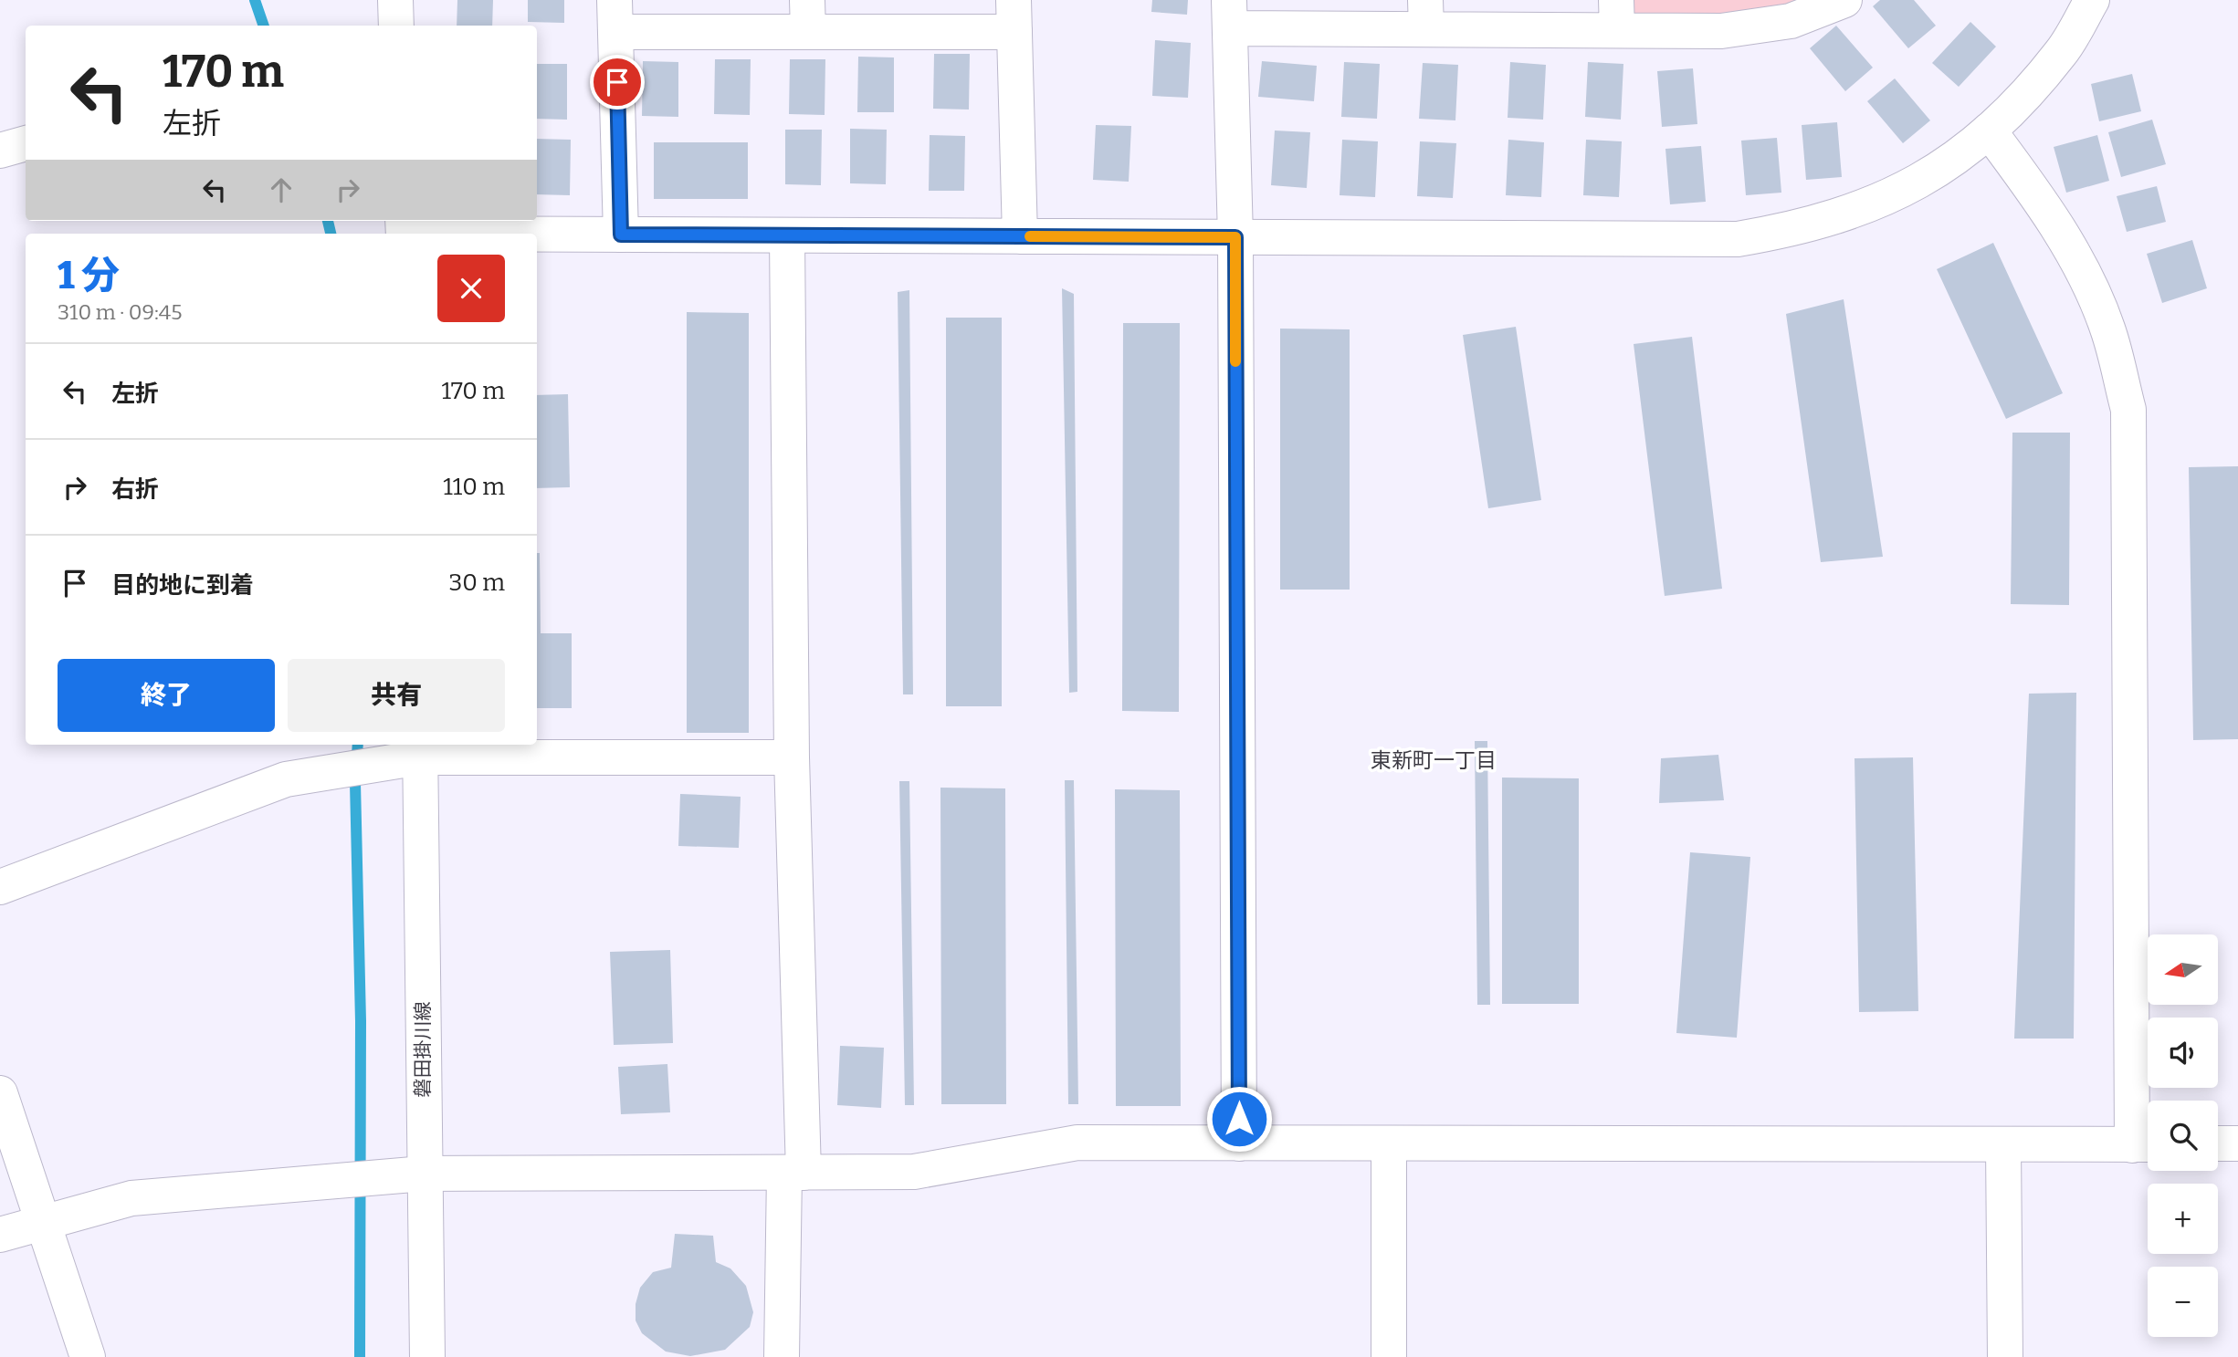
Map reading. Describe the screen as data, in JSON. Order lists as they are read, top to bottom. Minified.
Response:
{"streets":{"street":["磐田掛川線"]},"districts":["東新町一丁目"],"north":"left","page":{"turn":["170 m","左折"],"heading":["1 分","310 m · 09:45"],"list":[{"name":"左折","value":"170 m"},{"name":"右折","value":"110 m"},{"name":"目的地に到着","value":"30 m"}],"buttons":["終了","共有"],"map_buttons":["+","−"]}}
